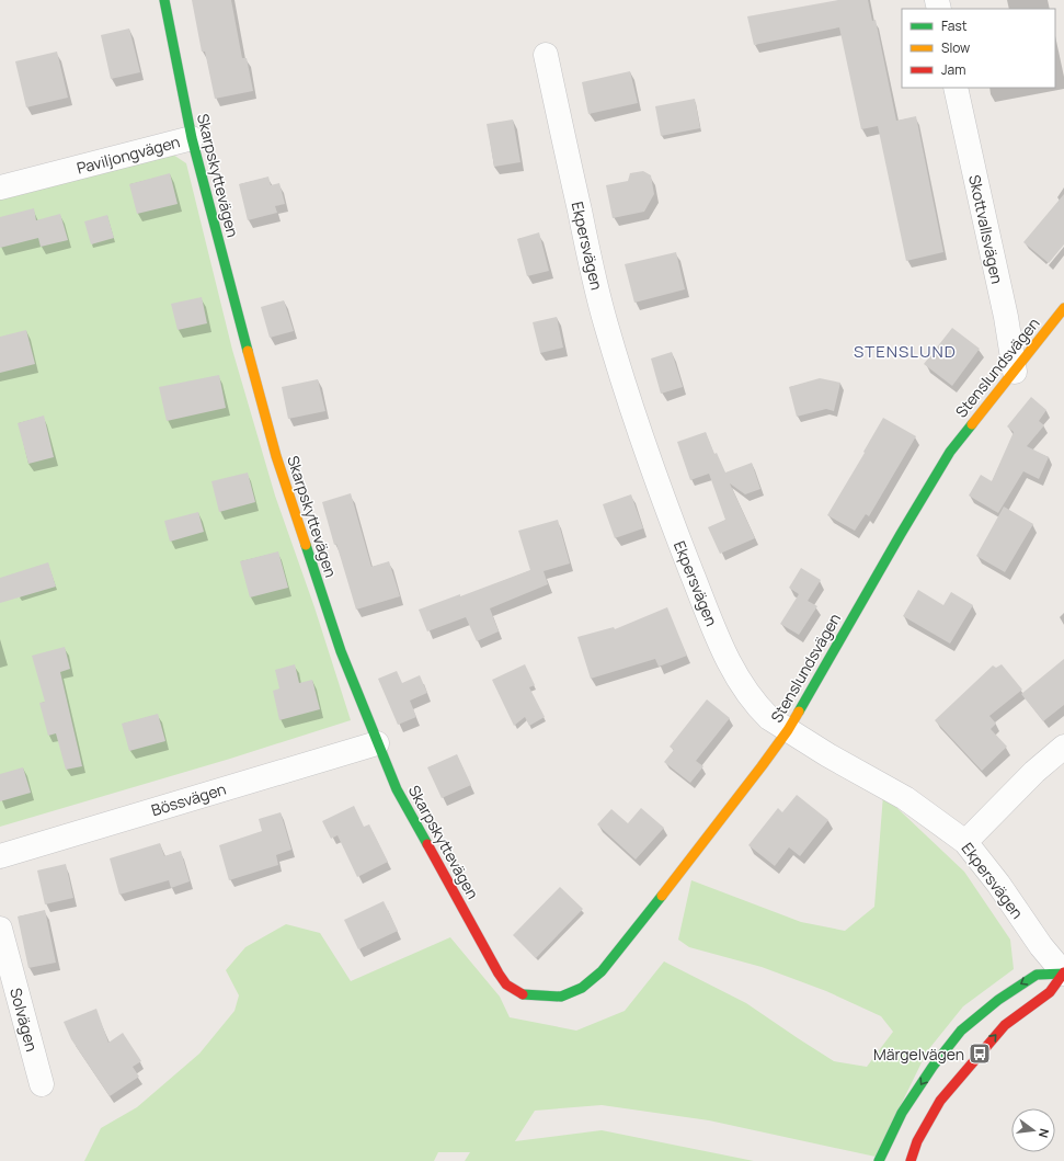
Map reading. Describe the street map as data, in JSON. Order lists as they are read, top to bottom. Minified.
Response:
{"streets":{"street":["Paviljongvägen","Skarpskyttevägen","Skottvallsvägen","Ekpersvägen","Stenslundsvägen","Bössvägen","Solvägen"]},"crossings":[["Paviljongvägen","Skarpskyttevägen"],["Skarpskyttevägen","Stenslundsvägen"],["Skarpskyttevägen","Bössvägen"],["Skottvallsvägen","Stenslundsvägen"],["Ekpersvägen","Stenslundsvägen"]],"districts":["STENSLUND"],"places":{"bus stop":["Märgelvägen"]},"legend":["Fast","Slow","Jam"],"north":"right"}
